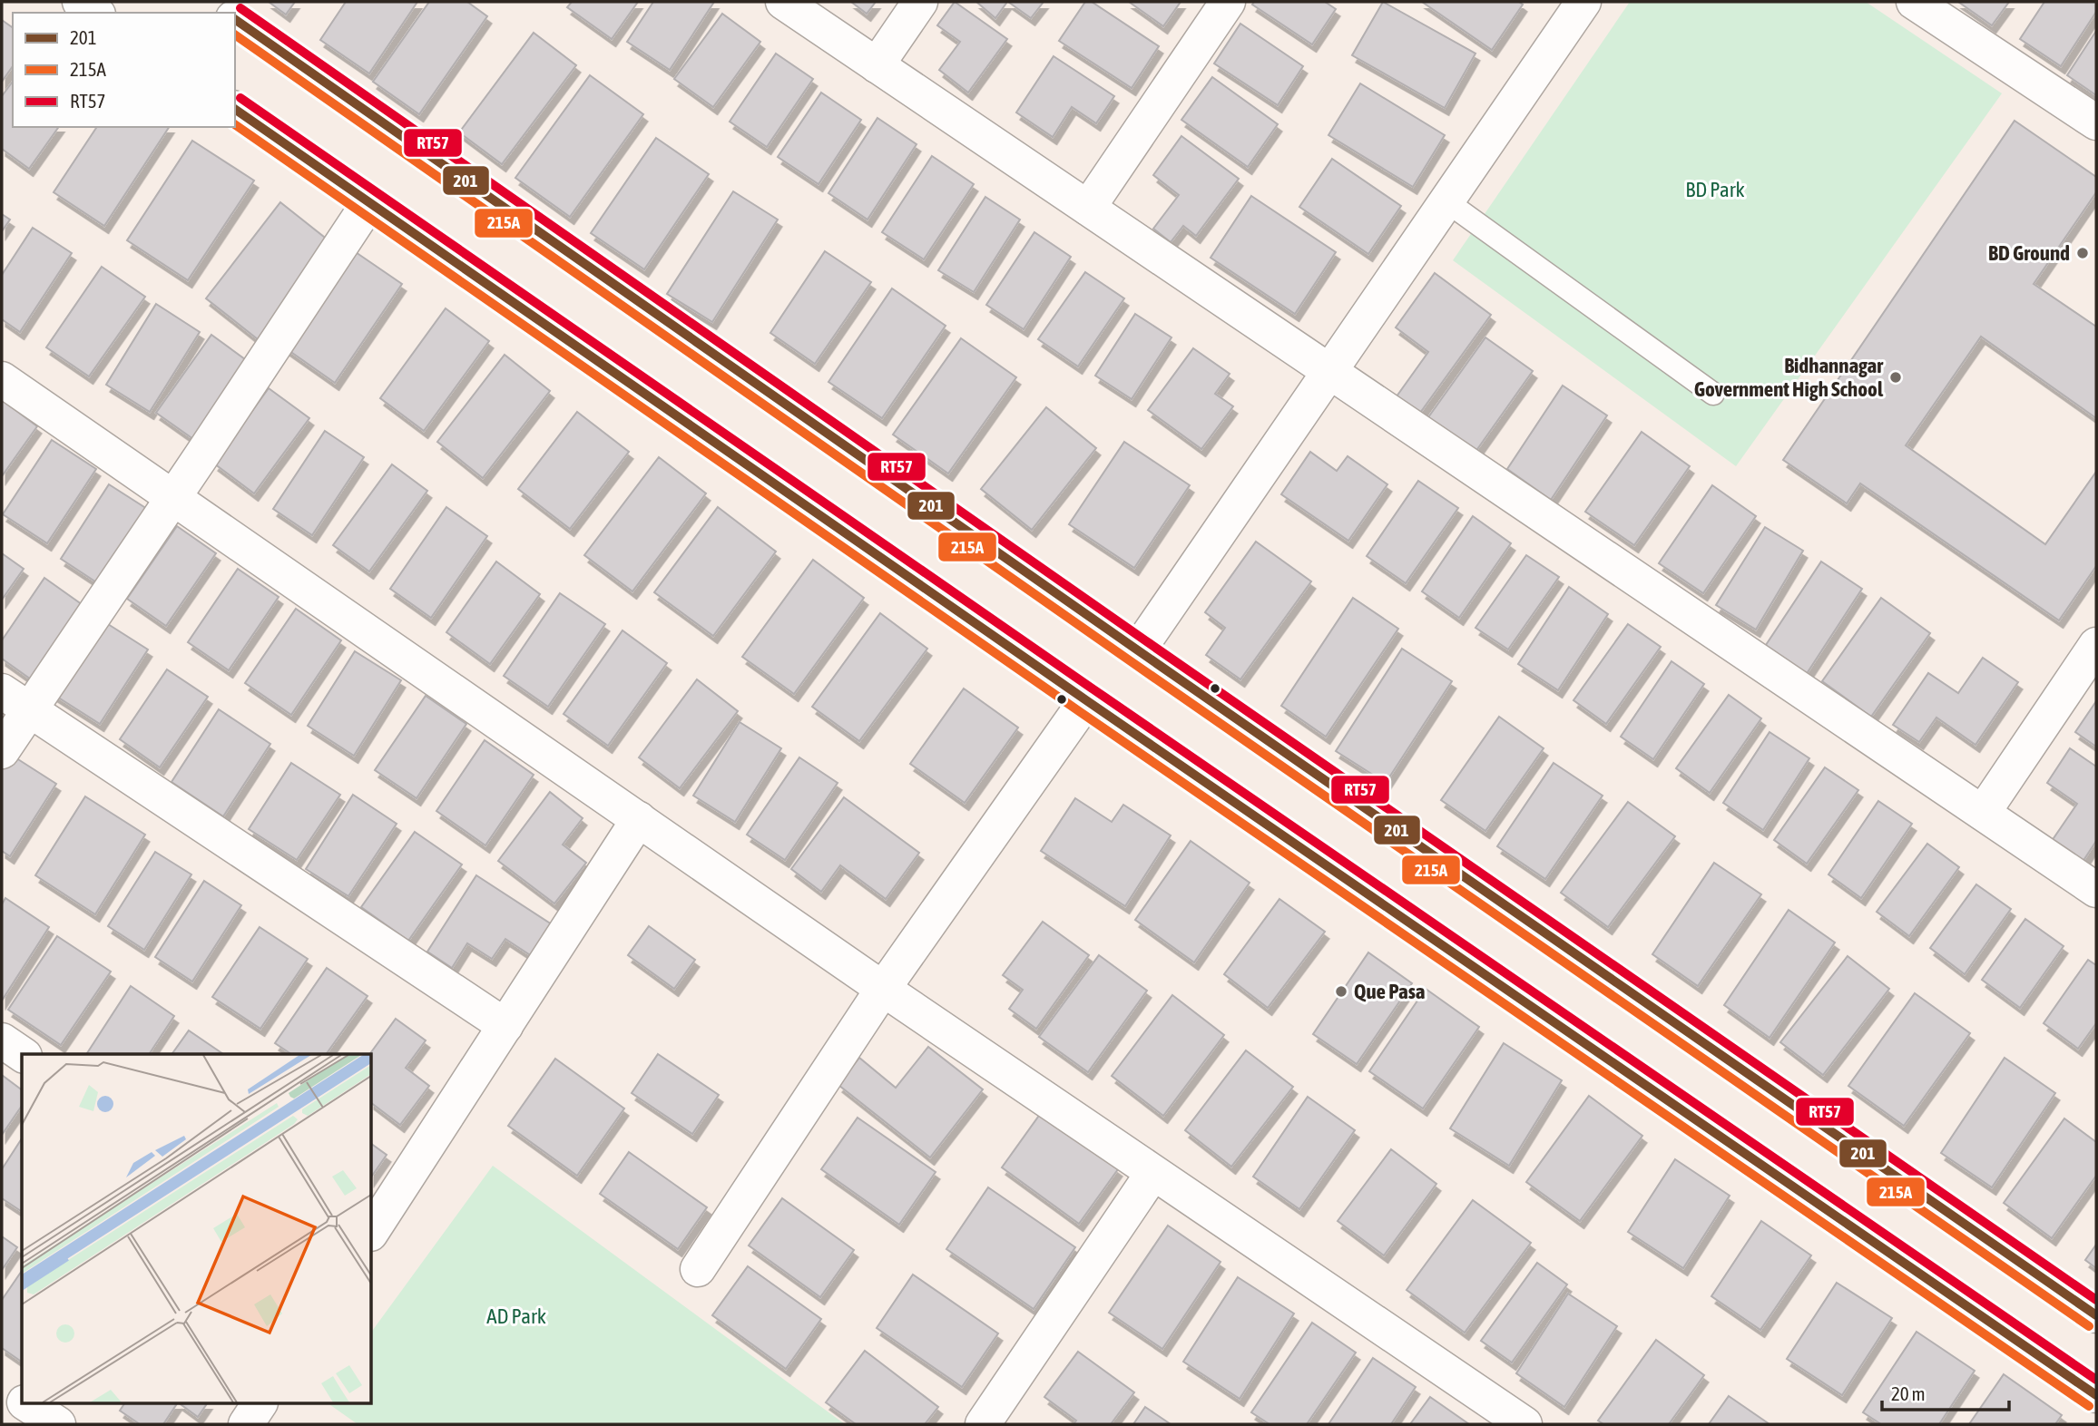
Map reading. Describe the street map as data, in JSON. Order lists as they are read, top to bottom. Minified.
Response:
{"parks":["BD Park","AD Park"],"places":["BD Ground","Bidhannagar Government High School","Que Pasa"],"lines":["transit line RT57","transit line 201","transit line 215A"],"legend":["201","215A","RT57"],"scale_bar":"20 m"}
